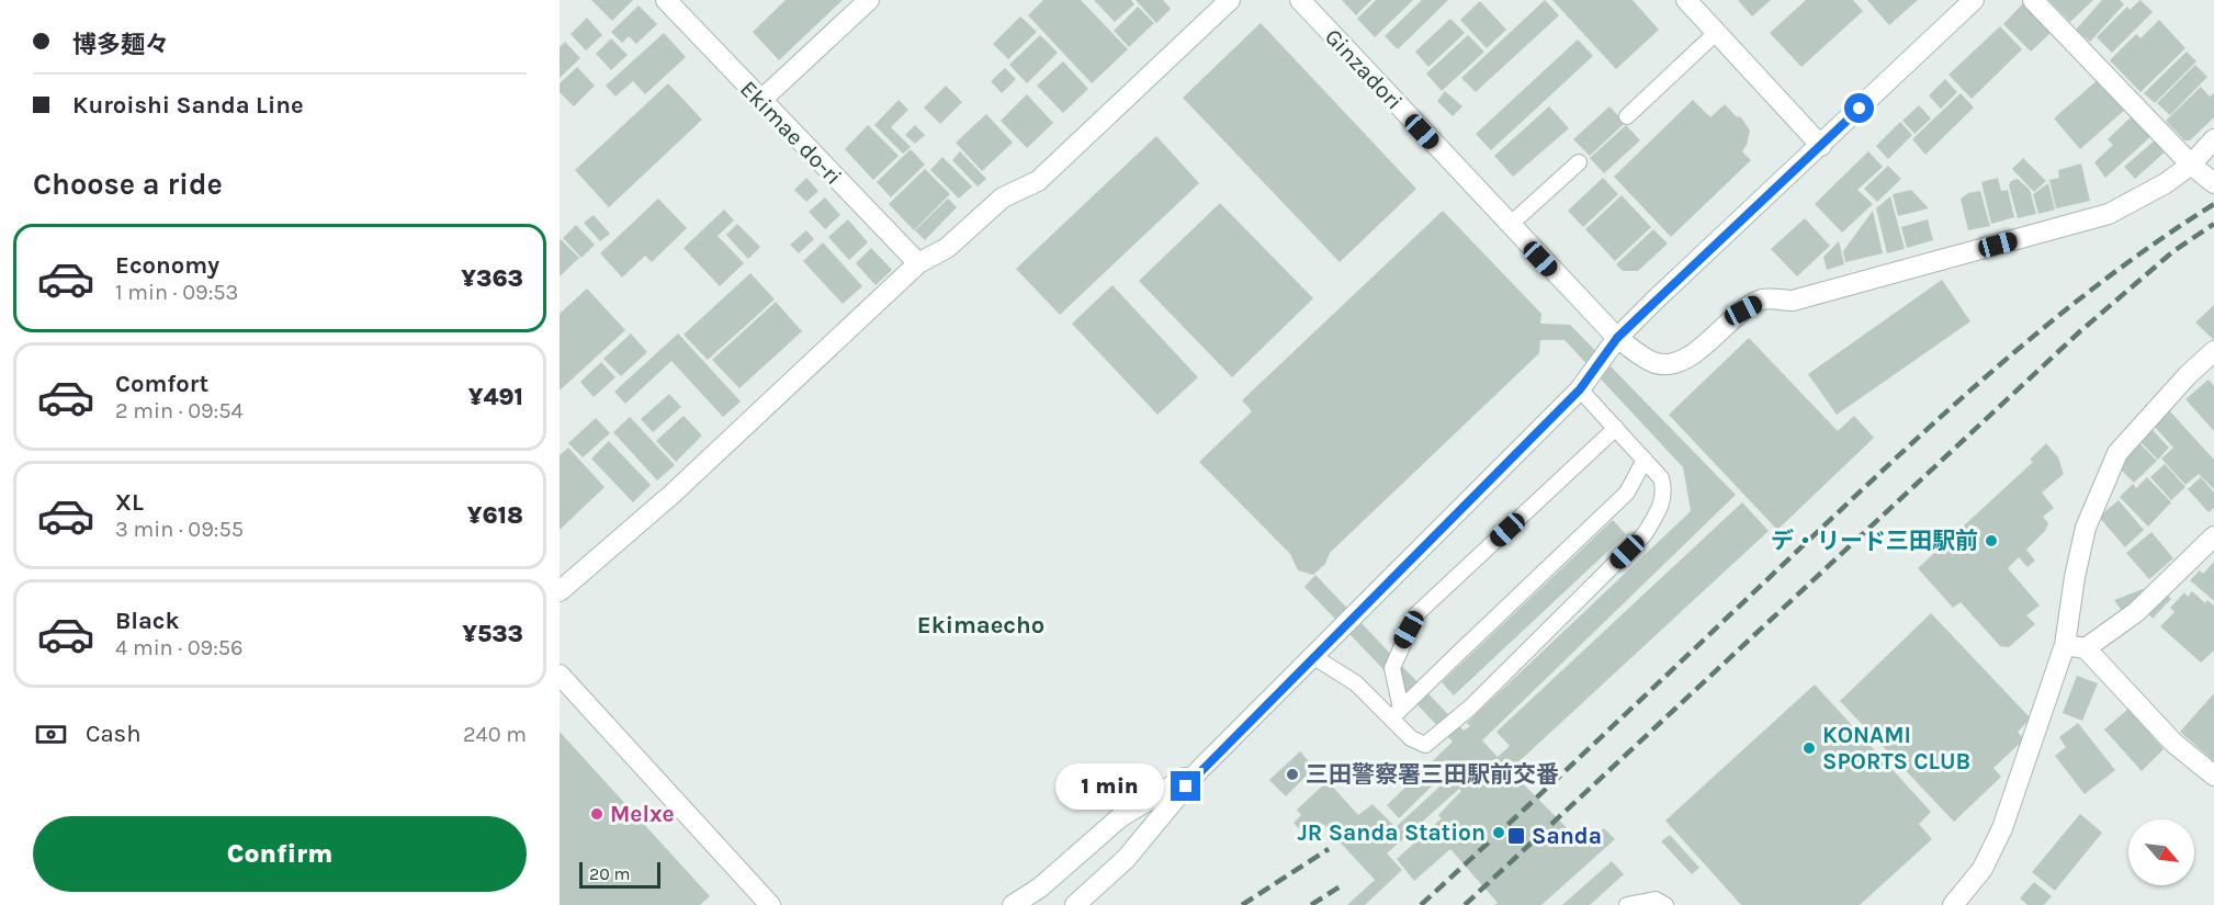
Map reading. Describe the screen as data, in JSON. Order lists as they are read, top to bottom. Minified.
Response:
{"streets":{"street":["Ginzadori","Ekimae do-ri"]},"districts":["Ekimaecho"],"places":{"other":["デ・リード三田駅前","KONAMI SPORTS CLUB","三田警察署三田駅前交番","Melxe","JR Sanda Station"],"transit":["Sanda"]},"scale_bar":"20 m","north":"bottom right","page":{"banner":["博多麺々","Kuroishi Sanda Line"],"heading":"Choose a ride","list":[{"name":"Economy","note":"1 min · 09:53","value":"¥363"},{"name":"Comfort","note":"2 min · 09:54","value":"¥491"},{"name":"XL","note":"3 min · 09:55","value":"¥618"},{"name":"Black","note":"4 min · 09:56","value":"¥533"}],"pay":["Cash","240 m"],"bubble":"1 min","buttons":"Confirm","scale":"20 m"}}
